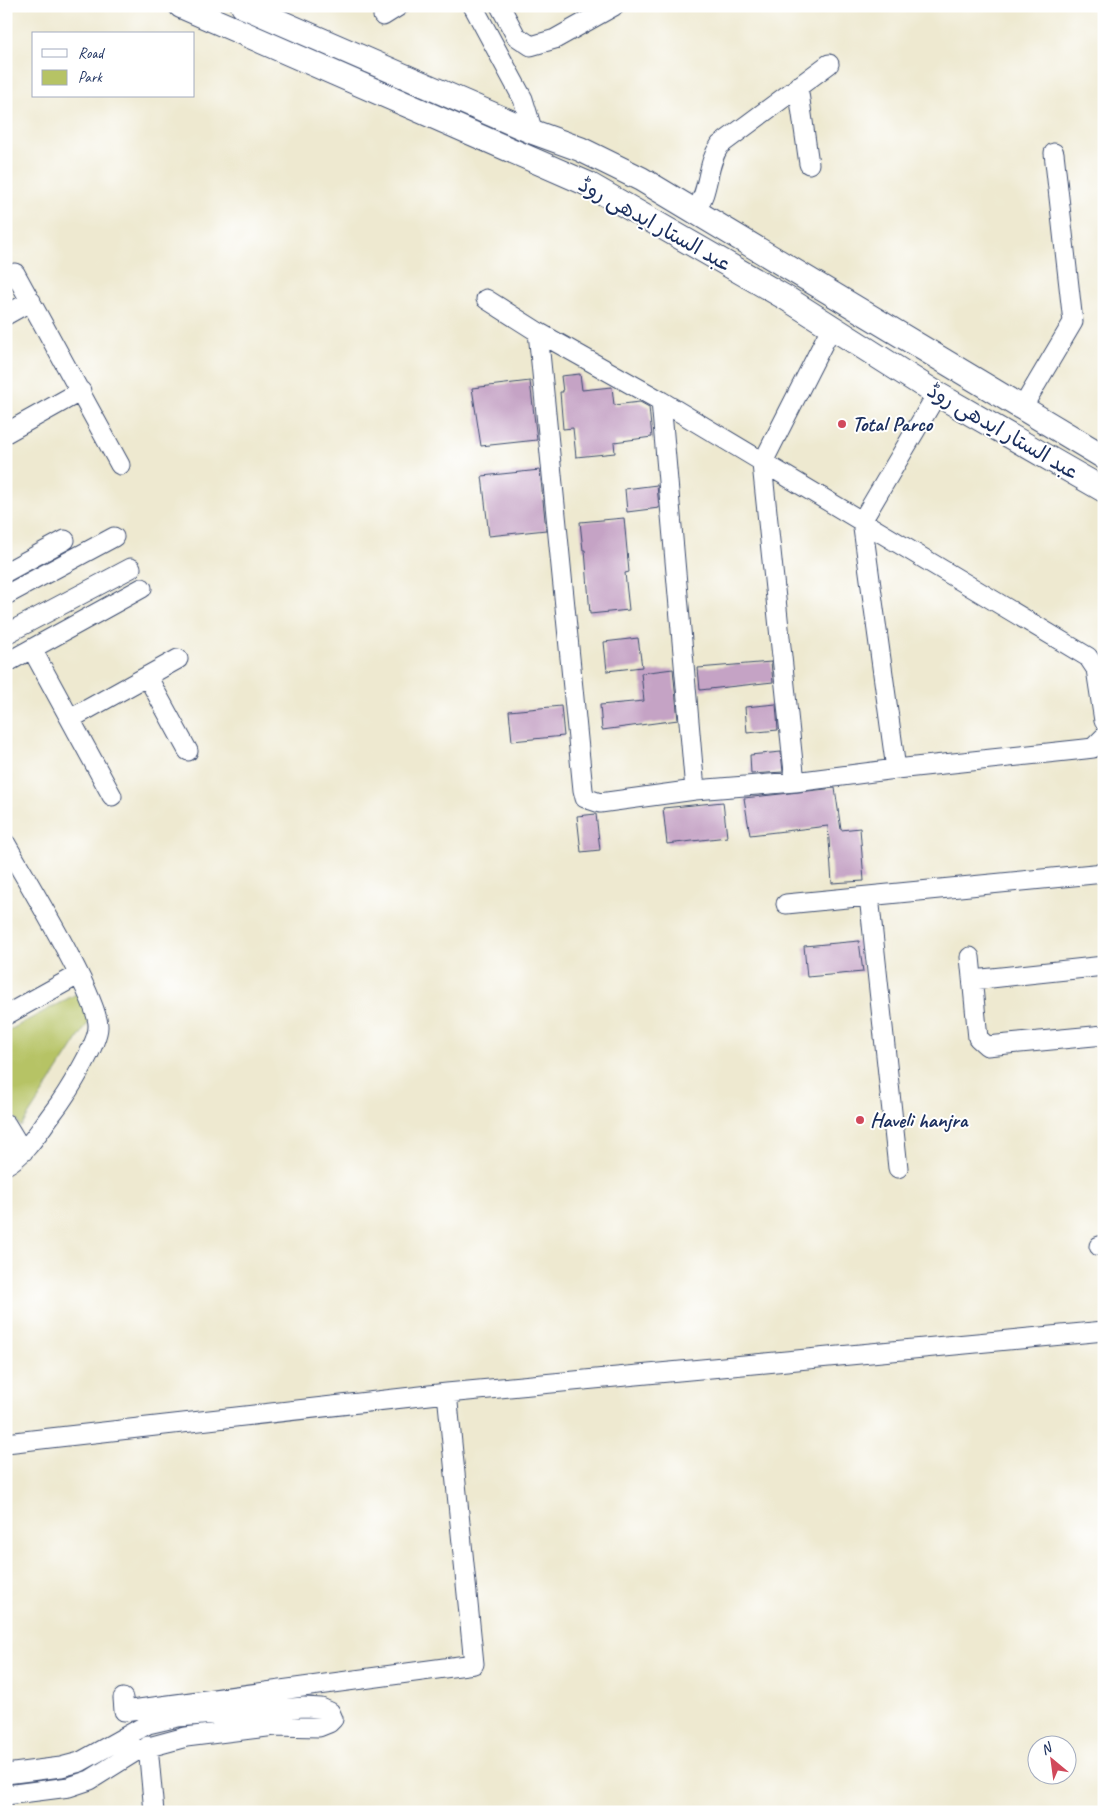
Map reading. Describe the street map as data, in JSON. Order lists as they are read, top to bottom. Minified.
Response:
{"streets":{"main road":["عبد الستار ایدھی روڈ"]},"places":["Total Parco","Haveli hanjra"],"legend":["Road","Park"],"north":"top left"}
